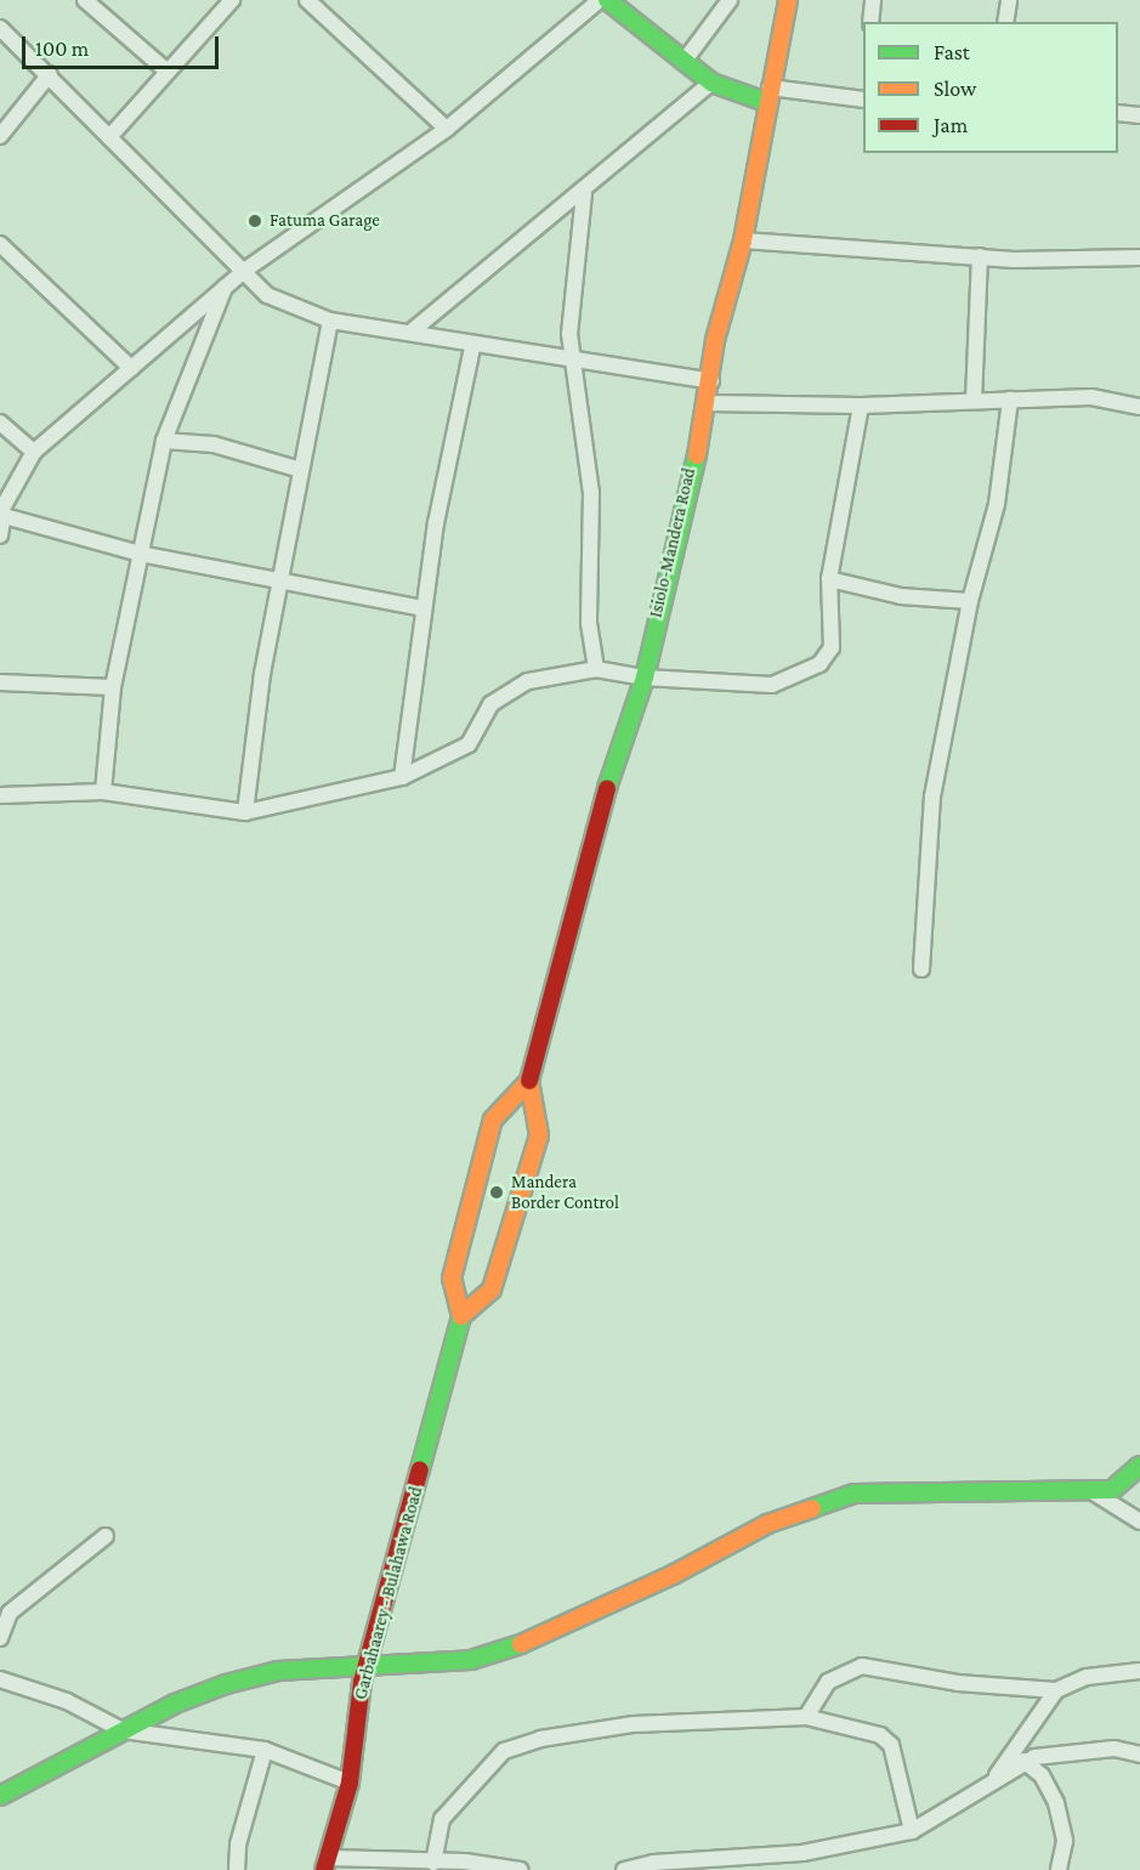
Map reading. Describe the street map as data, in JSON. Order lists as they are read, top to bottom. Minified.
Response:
{"streets":{"main road":["Isiolo-Mandera Road","Garbahaarey - Bulahawa Road"]},"places":["Fatuma Garage","Mandera Border Control"],"legend":["Fast","Slow","Jam"],"scale_bar":"100 m"}
